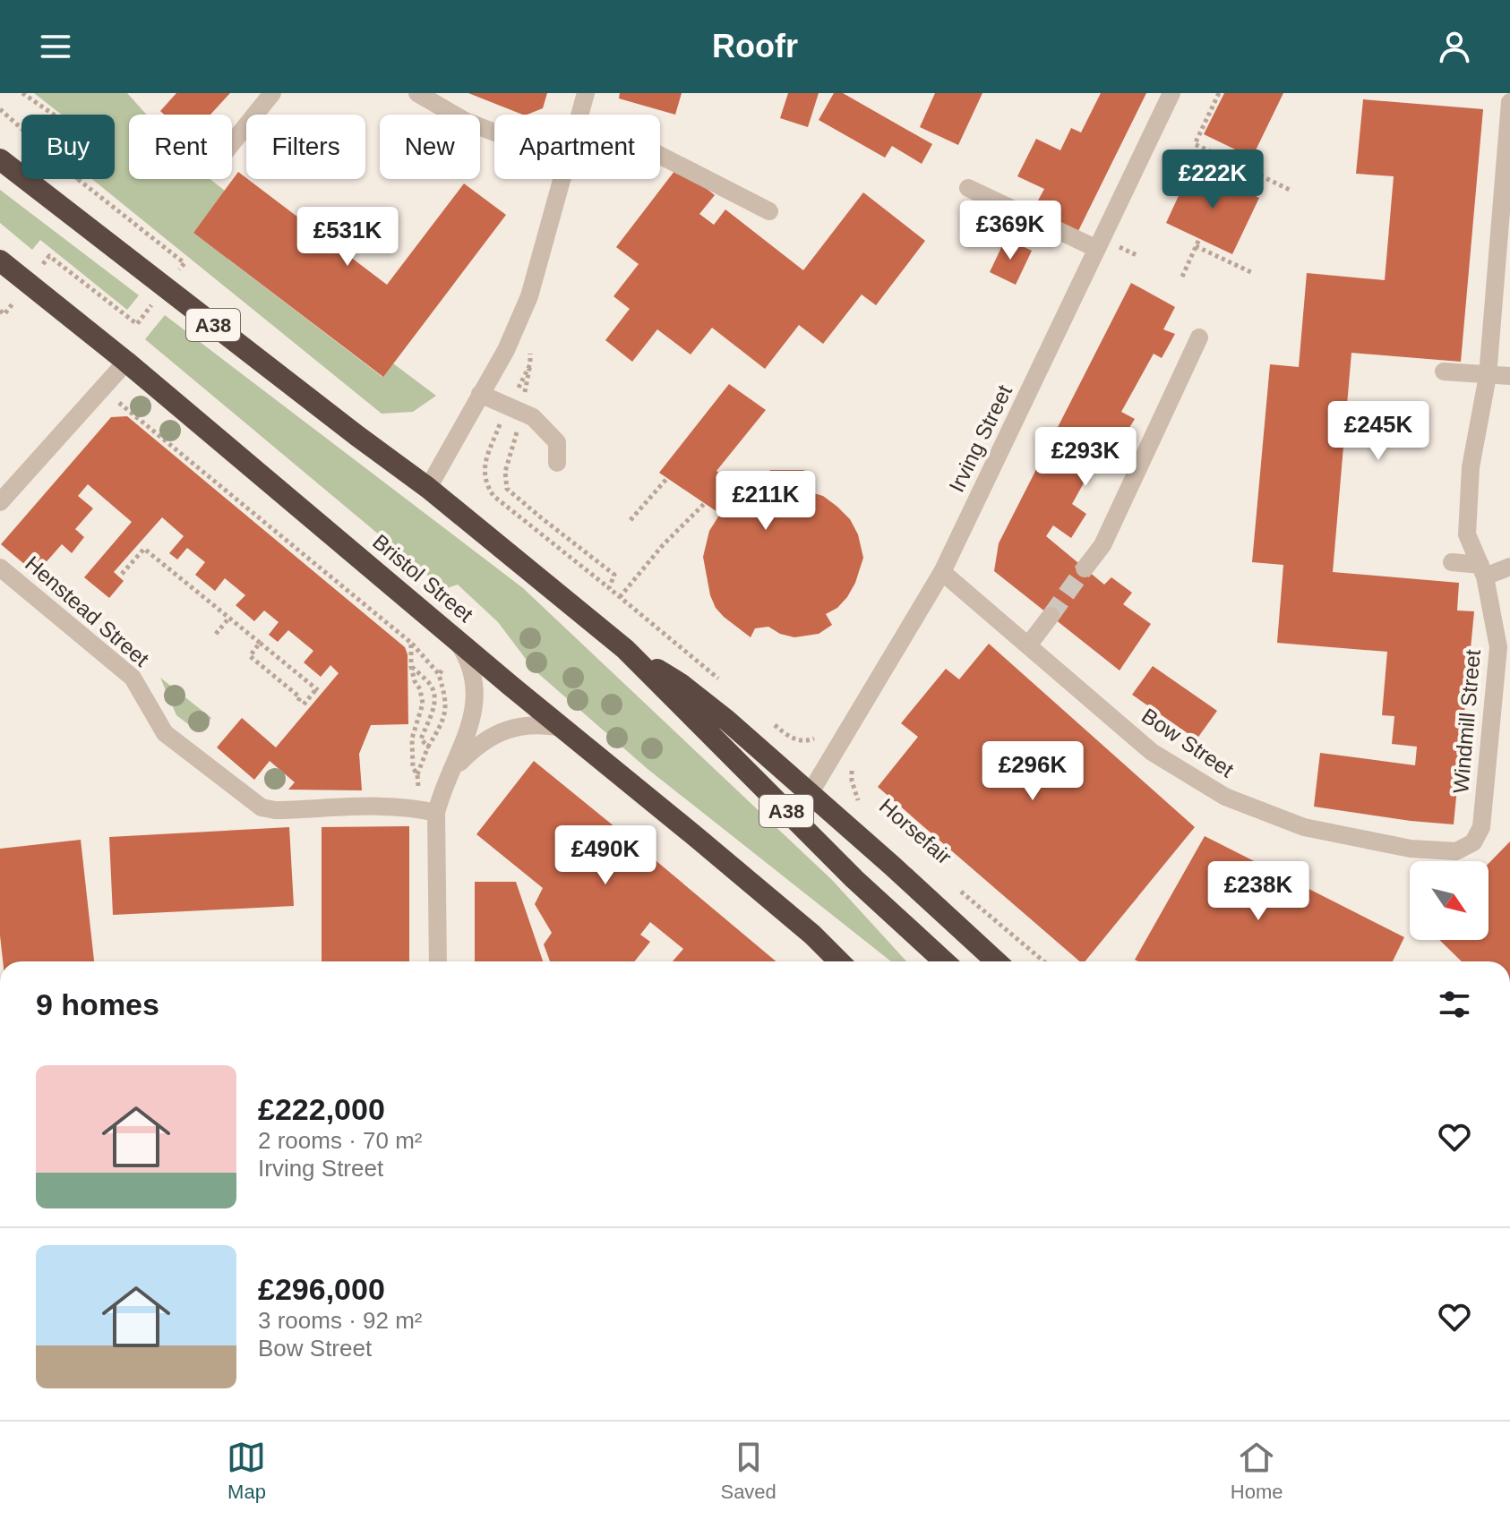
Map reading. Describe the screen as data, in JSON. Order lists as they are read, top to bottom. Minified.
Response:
{"streets":{"highway":["A38","Bristol Street"],"street":["Irving Street","Henstead Street","Windmill Street","Bow Street"],"path":["Horsefair"]},"crossings":[["Irving Street","Bow Street"],["Windmill Street","Bow Street"]],"north":"bottom right","page":{"header":"Roofr","chip":["Buy","Rent","Filters","New","Apartment"],"price":["£222K","£369K","£531K","£245K","£293K","£211K","£296K","£490K","£238K"],"heading":"9 homes","list":[{"name":"£222,000","note":"2 rooms · 70 m² · Irving Street"},{"name":"£296,000","note":"3 rooms · 92 m² · Bow Street"}],"tabs":["Map","Saved","Home"]}}
